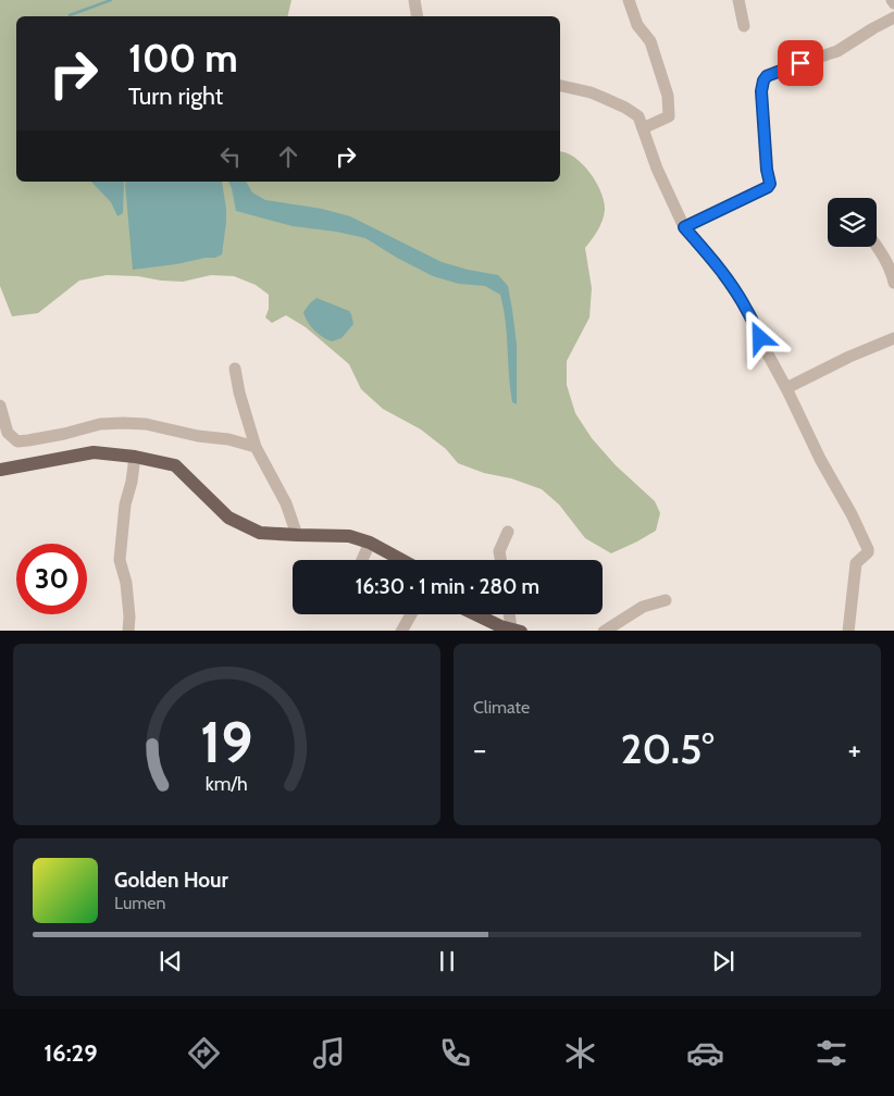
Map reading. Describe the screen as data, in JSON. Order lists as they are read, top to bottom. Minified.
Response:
{"page":{"turn":["100 m","Turn right"],"limit":"30","trip":"16:30 · 1 min · 280 m","tile":"Climate","heat":["−","20.5°","+"],"song":["Golden Hour","Lumen"],"tabs":"16:29","gauge":["19","km/h"]}}
